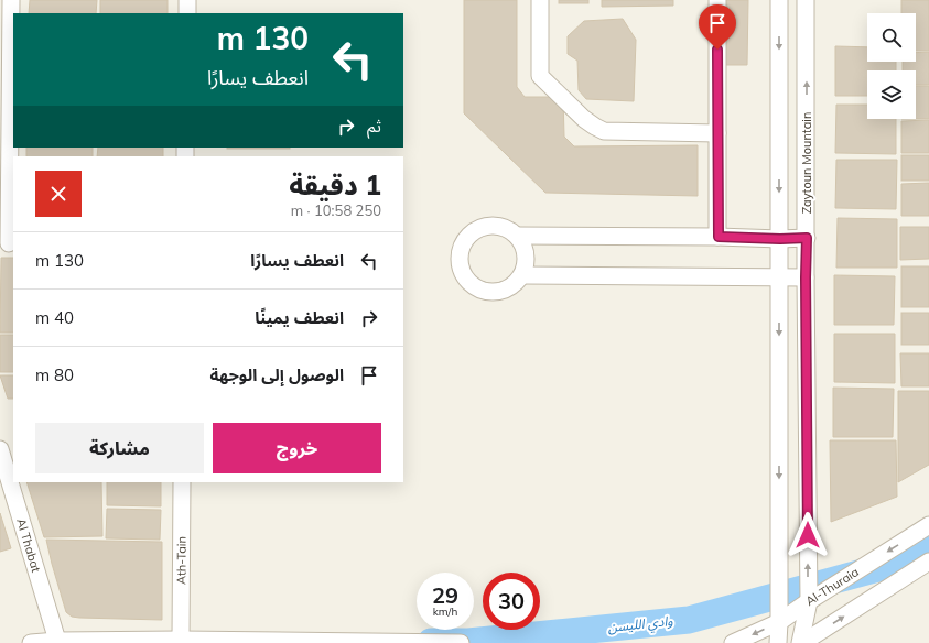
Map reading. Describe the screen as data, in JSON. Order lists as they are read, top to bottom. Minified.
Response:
{"streets":{"street":["Zaytoun Mountain","Al Thabat","Ath-Tain","Al-Thuraia"]},"crossings":[["Zaytoun Mountain","Al-Thuraia"]],"water":["وادي الليسن"],"page":{"turn":["130 m","انعطف يسارًا"],"then":"ثم","heading":["1 دقيقة","250 m · 10:58"],"list":[{"name":"انعطف يسارًا","value":"130 m"},{"name":"انعطف يمينًا","value":"40 m"},{"name":"الوصول إلى الوجهة","value":"80 m"}],"buttons":["خروج","مشاركة"],"speed":"29 km/h","limit":"30"}}
